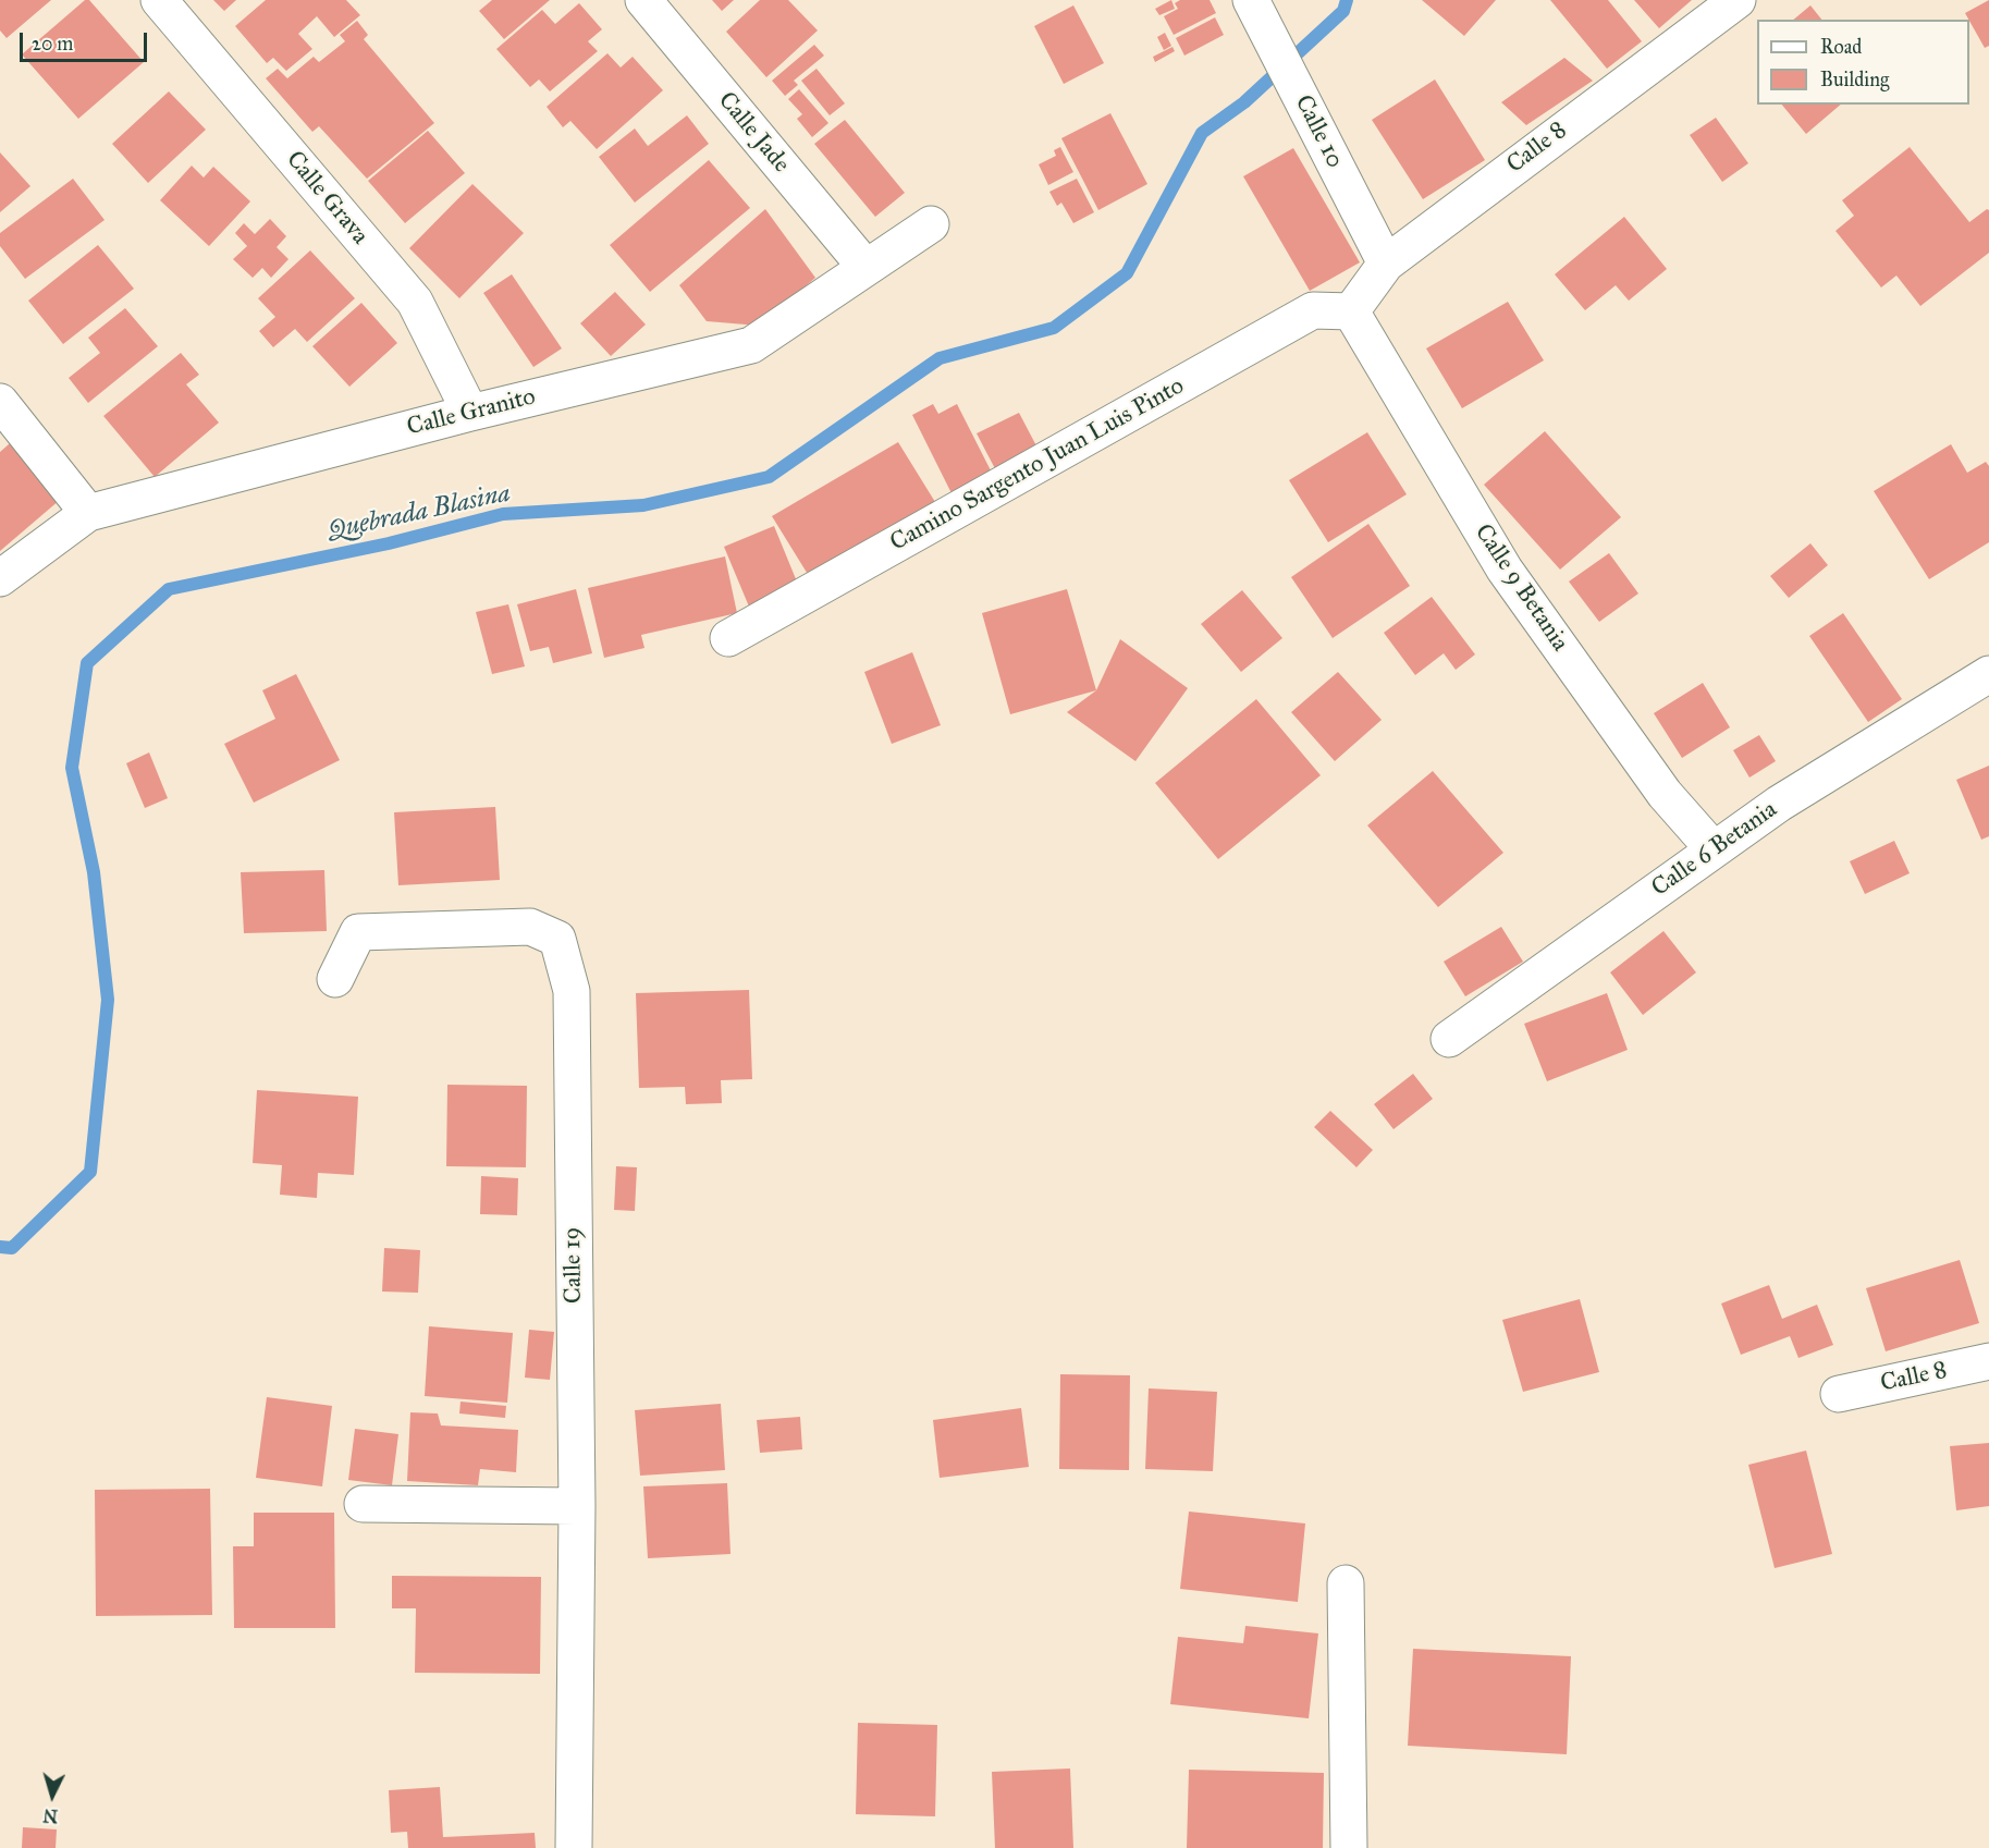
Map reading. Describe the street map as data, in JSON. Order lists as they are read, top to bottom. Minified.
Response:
{"streets":{"street":["Calle 10","Calle Jade","Calle 8","Calle Grava","Calle Granito","Camino Sargento Juan Luis Pinto","Calle 9 Betania","Calle 6 Betania","Calle 19"]},"crossings":[["Calle 10","Calle 8"],["Calle Jade","Calle Granito"],["Calle 8","Camino Sargento Juan Luis Pinto"],["Calle 8","Calle 9 Betania"],["Calle Grava","Calle Granito"],["Camino Sargento Juan Luis Pinto","Calle 9 Betania"],["Calle 9 Betania","Calle 6 Betania"]],"water":["Quebrada Blasina"],"legend":["Road","Building"],"scale_bar":"20 m","north":"bottom"}
